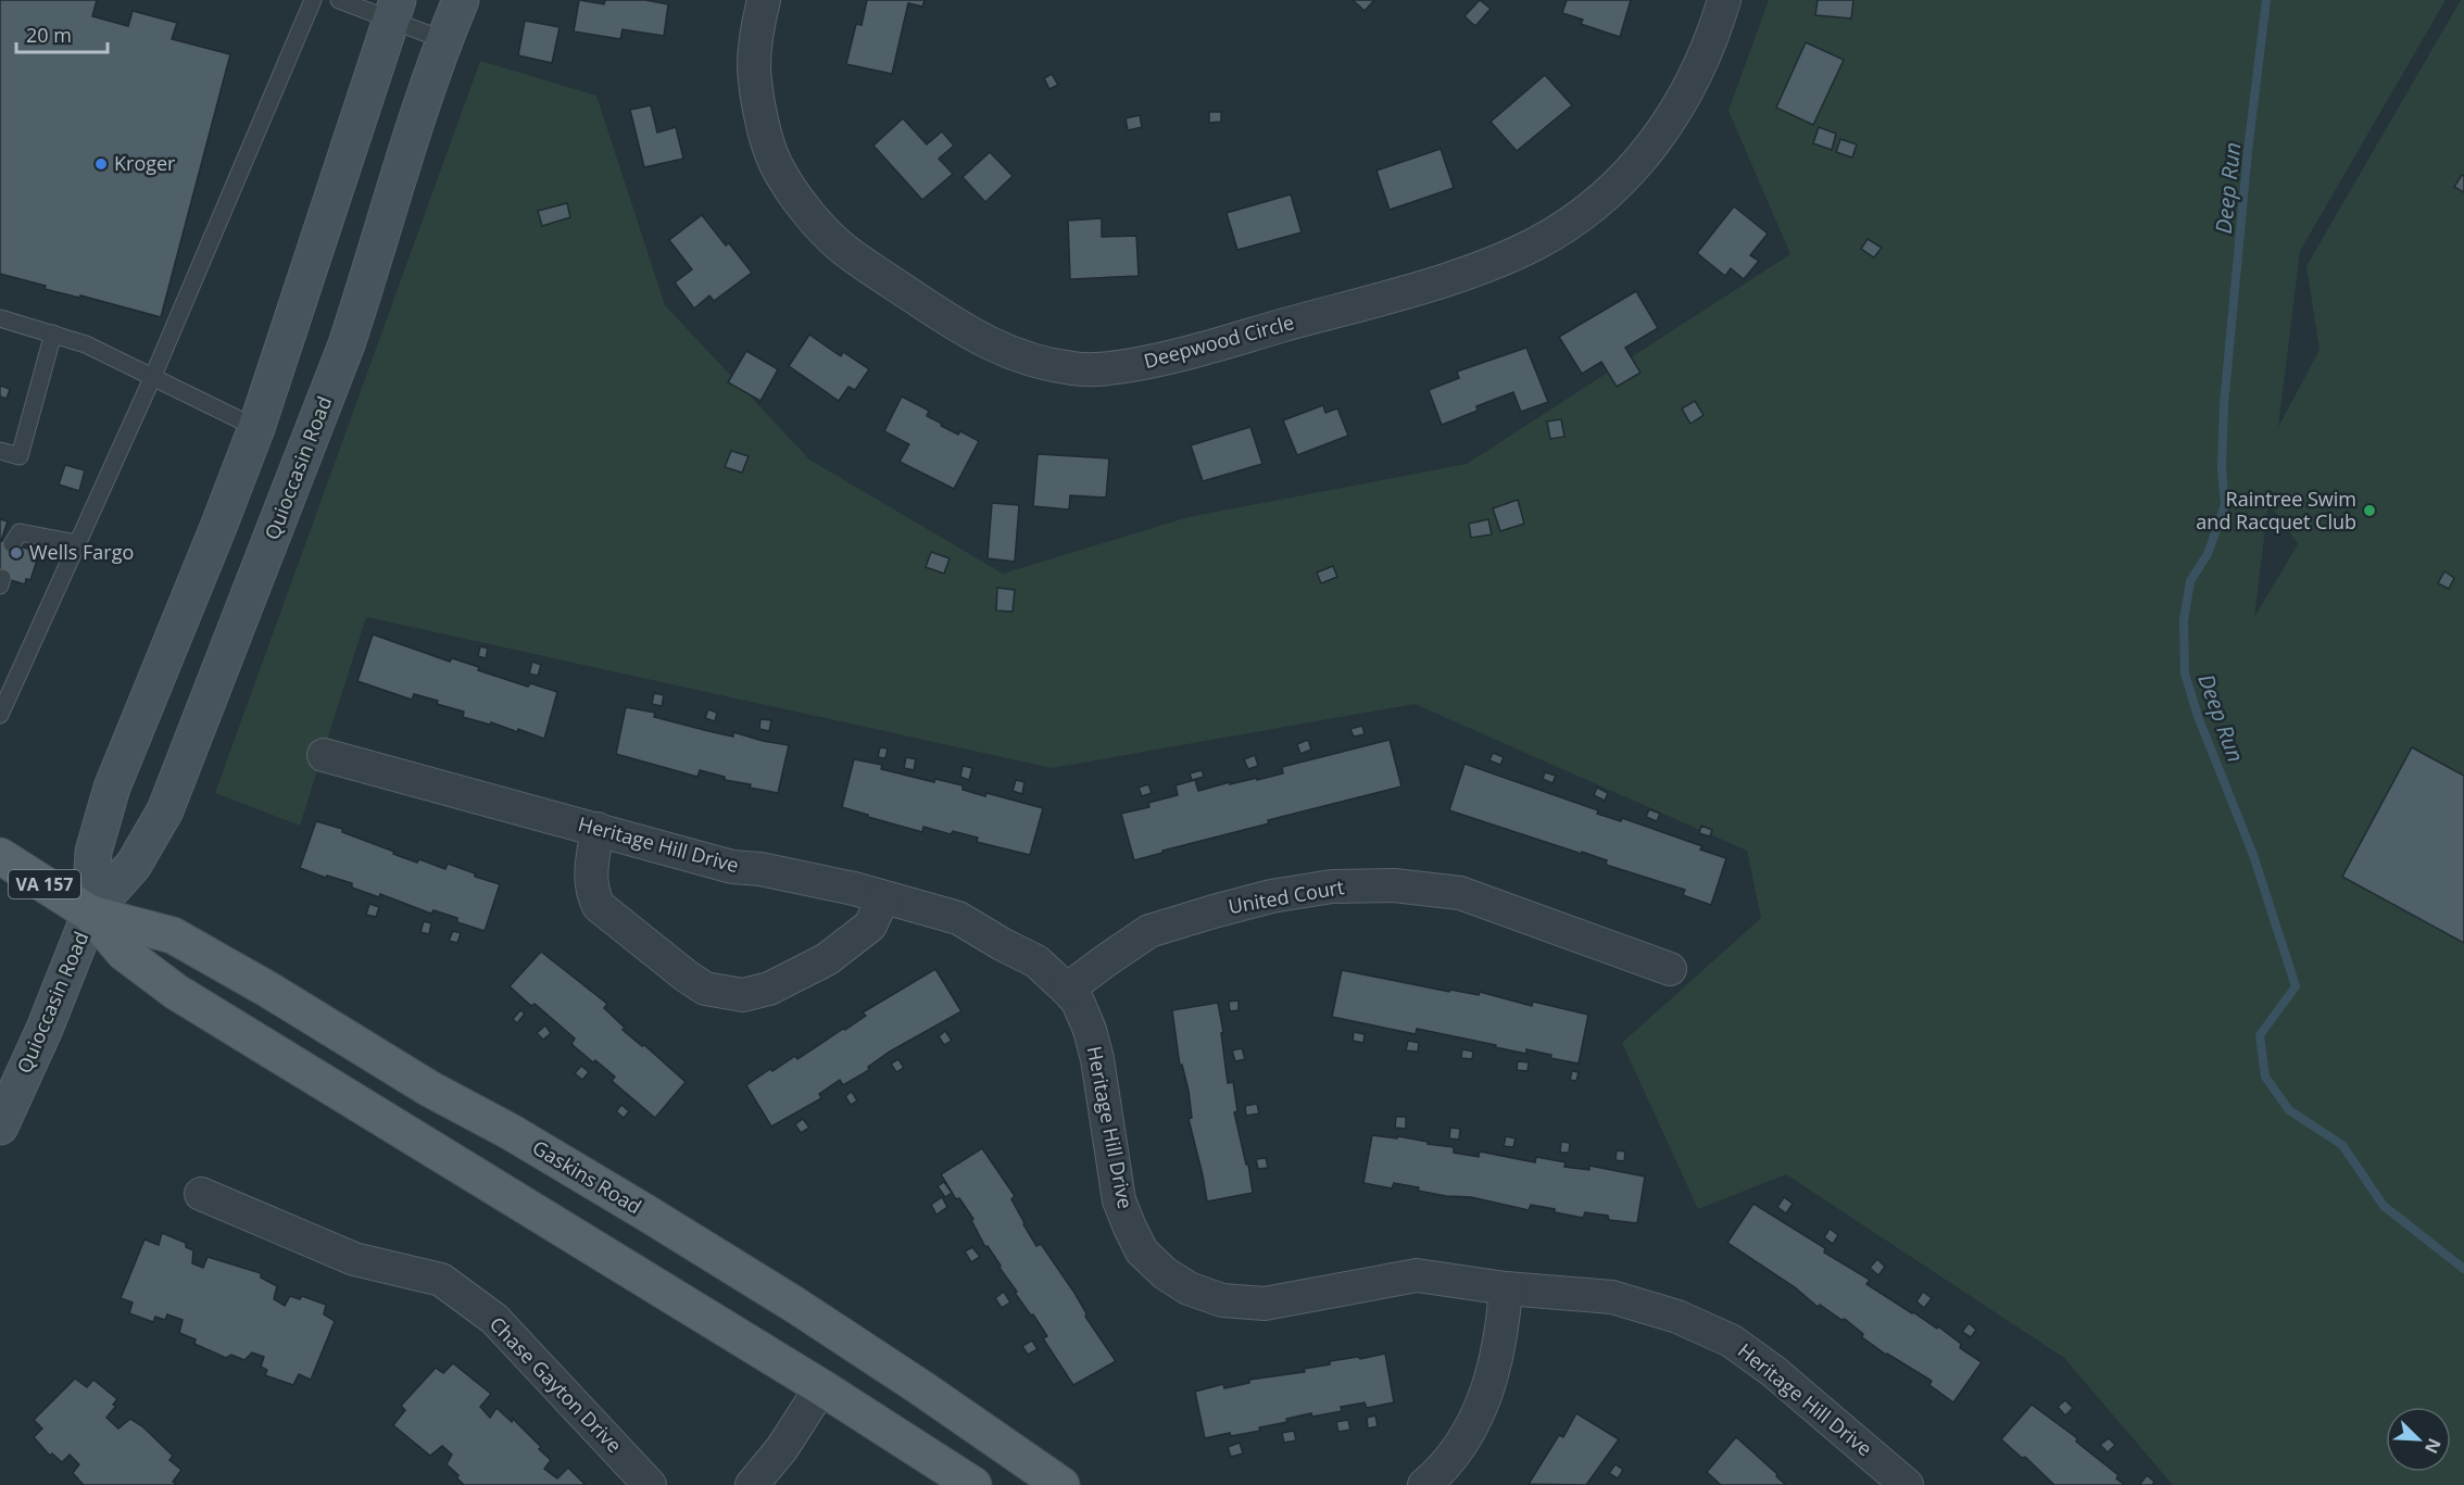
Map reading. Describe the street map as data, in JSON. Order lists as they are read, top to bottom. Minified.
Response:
{"streets":{"main road":["Quioccasin Road","VA 157","Gaskins Road"],"street":["Deepwood Circle","Heritage Hill Drive","United Court","Chase Gayton Drive"]},"crossings":[["Quioccasin Road","Gaskins Road"],["Heritage Hill Drive","United Court"]],"water":["Deep Run"],"places":["Kroger","Raintree Swim and Racquet Club","Wells Fargo"],"scale_bar":"20 m","north":"bottom right"}
